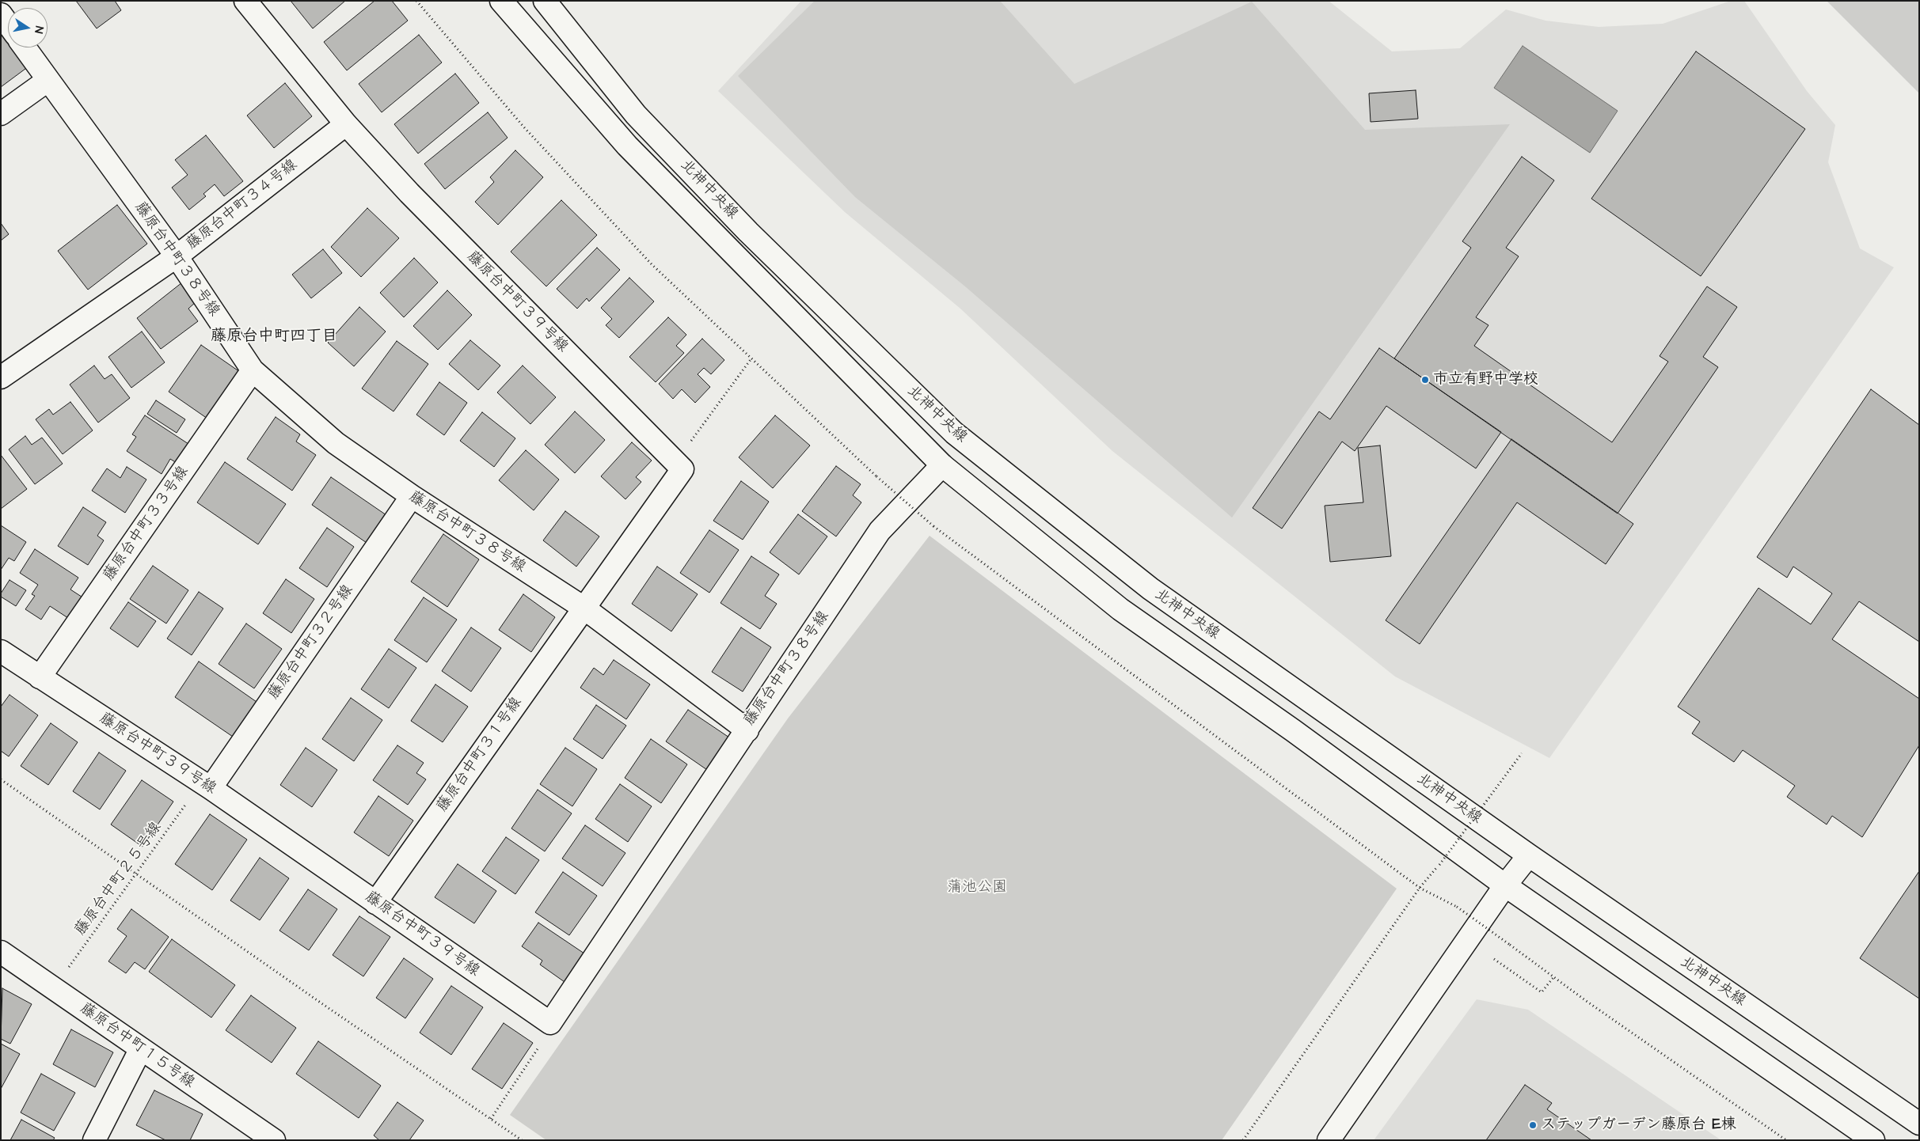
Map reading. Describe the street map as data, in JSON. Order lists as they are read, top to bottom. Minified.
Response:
{"streets":{"street":["北神中央線","藤原台中町３４号線","藤原台中町３８号線","藤原台中町３９号線","藤原台中町３３号線","藤原台中町３２号線","藤原台中町３１号線","藤原台中町１５号線"],"path":["藤原台中町２５号線"]},"crossings":[["北神中央線","藤原台中町３８号線"],["藤原台中町３４号線","藤原台中町３８号線"],["藤原台中町３４号線","藤原台中町３９号線"],["藤原台中町３８号線","藤原台中町３３号線"],["藤原台中町３８号線","藤原台中町３２号線"],["藤原台中町３８号線","藤原台中町３１号線"],["藤原台中町３９号線","藤原台中町３３号線"],["藤原台中町３９号線","藤原台中町３２号線"],["藤原台中町３９号線","藤原台中町３１号線"],["藤原台中町３９号線","藤原台中町２５号線"],["藤原台中町３２号線","藤原台中町２５号線"],["藤原台中町２５号線","藤原台中町１５号線"]],"districts":["藤原台中町四丁目"],"parks":["蒲池公園"],"places":["市立有野中学校","ステップガーデン藤原台 E棟"],"north":"right"}
